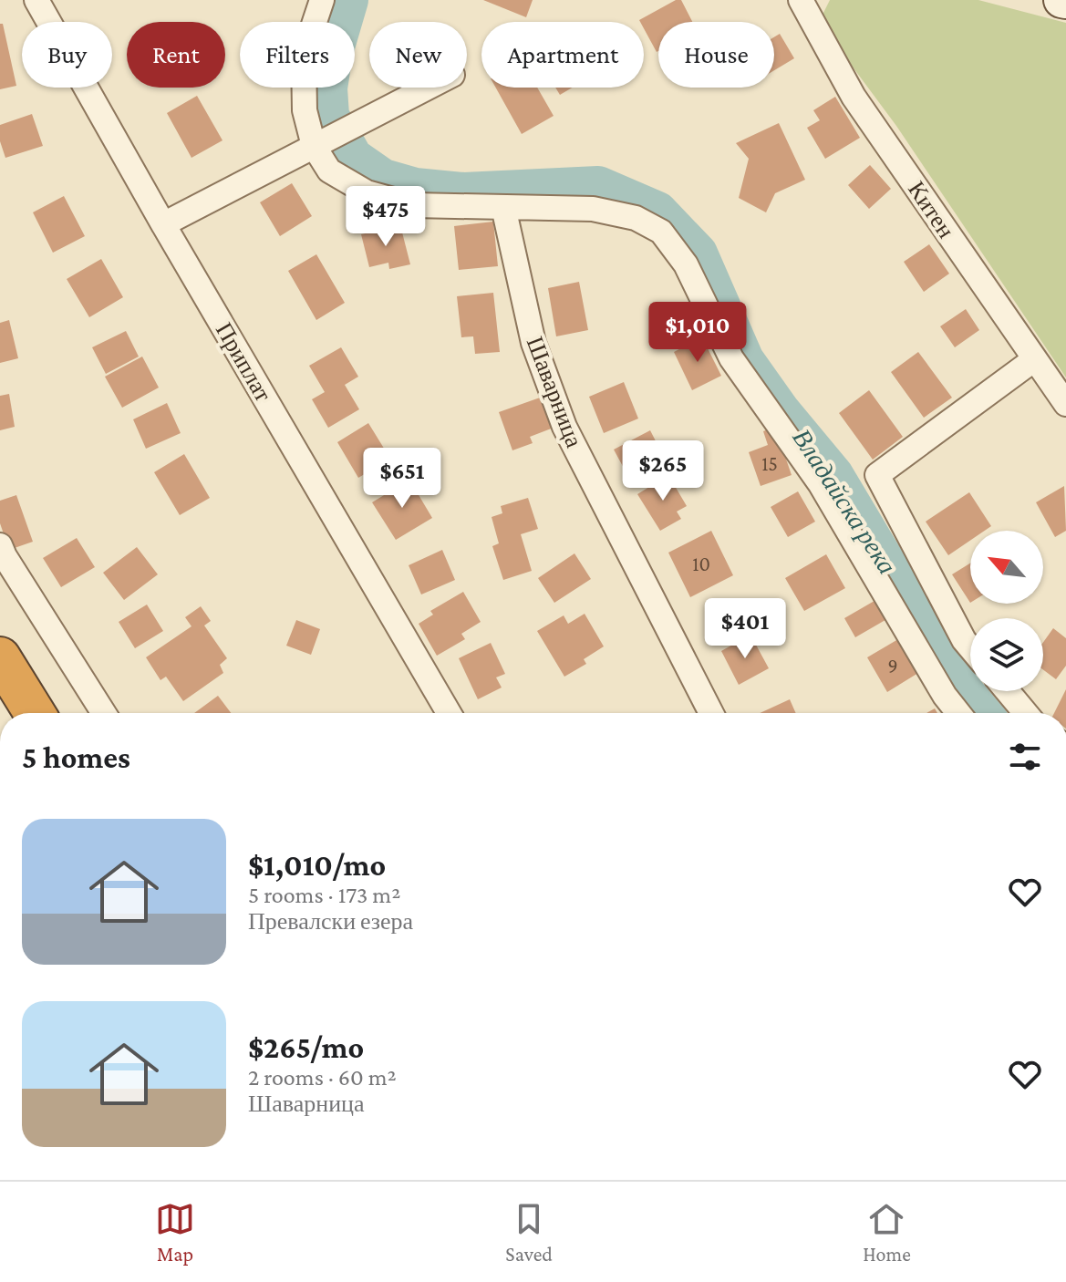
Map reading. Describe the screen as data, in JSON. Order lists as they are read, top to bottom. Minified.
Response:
{"streets":{"street":["Китен","Приплат","Шаварница"]},"water":["Владайска река"],"house_numbers":["15","10","9"],"north":"top left","page":{"chip":["Buy","Rent","Filters","New","Apartment","House"],"price":["$475","$1,010","$265","$651","$401"],"heading":"5 homes","list":[{"name":"$1,010/mo","note":"5 rooms · 173 m² · Превалски езера"},{"name":"$265/mo","note":"2 rooms · 60 m² · Шаварница"}],"tabs":["Map","Saved","Home"]}}
